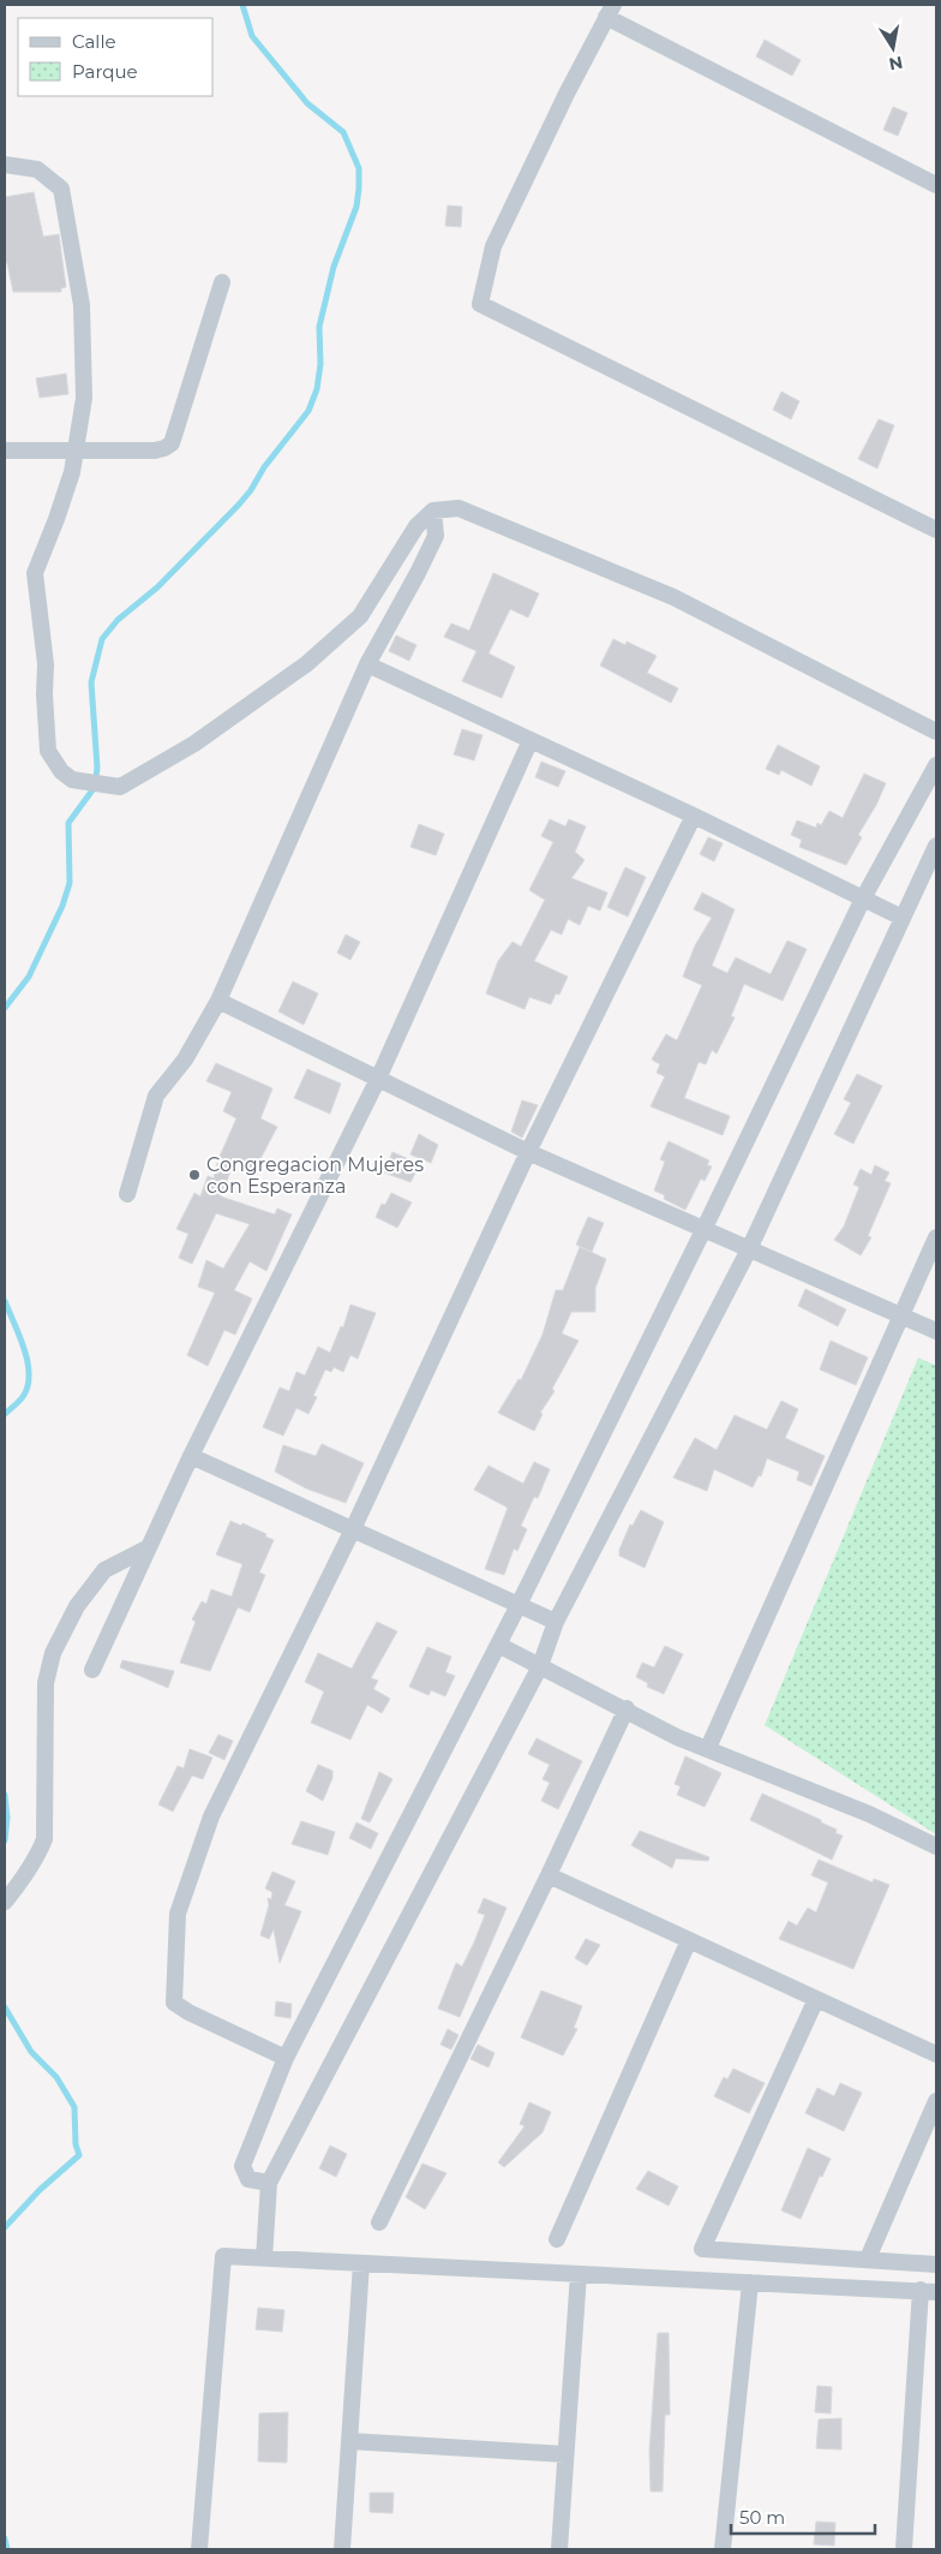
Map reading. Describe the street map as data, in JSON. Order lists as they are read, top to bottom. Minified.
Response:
{"places":["Congregacion Mujeres con Esperanza"],"legend":["Calle","Parque"],"scale_bar":"50 m","north":"bottom"}
